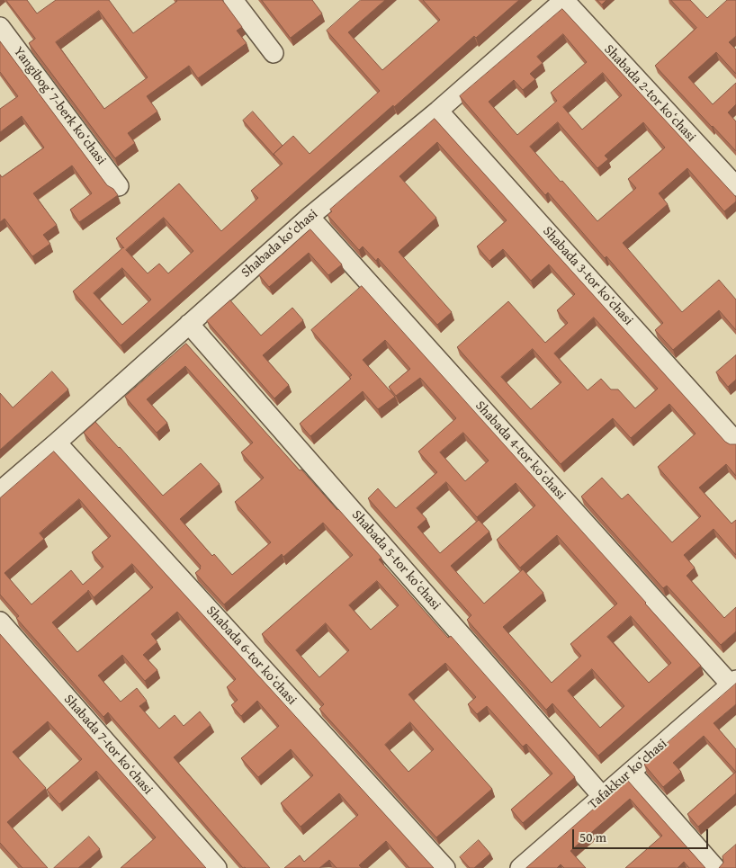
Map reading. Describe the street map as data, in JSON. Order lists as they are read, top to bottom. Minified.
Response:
{"streets":{"street":["Shabada 2-tor koʻchasi","Yangibogʻ 7-berk koʻchasi","Shabada koʻchasi","Shabada 3-tor koʻchasi","Shabada 4-tor koʻchasi","Shabada 5-tor koʻchasi","Shabada 6-tor koʻchasi","Shabada 7-tor koʻchasi","Tafakkur koʻchasi"]},"crossings":[["Shabada 2-tor koʻchasi","Shabada koʻchasi"],["Shabada koʻchasi","Shabada 3-tor koʻchasi"],["Shabada koʻchasi","Shabada 4-tor koʻchasi"],["Shabada koʻchasi","Shabada 5-tor koʻchasi"],["Shabada koʻchasi","Shabada 6-tor koʻchasi"],["Shabada 4-tor koʻchasi","Tafakkur koʻchasi"],["Shabada 5-tor koʻchasi","Tafakkur koʻchasi"]],"scale_bar":"50 m"}
